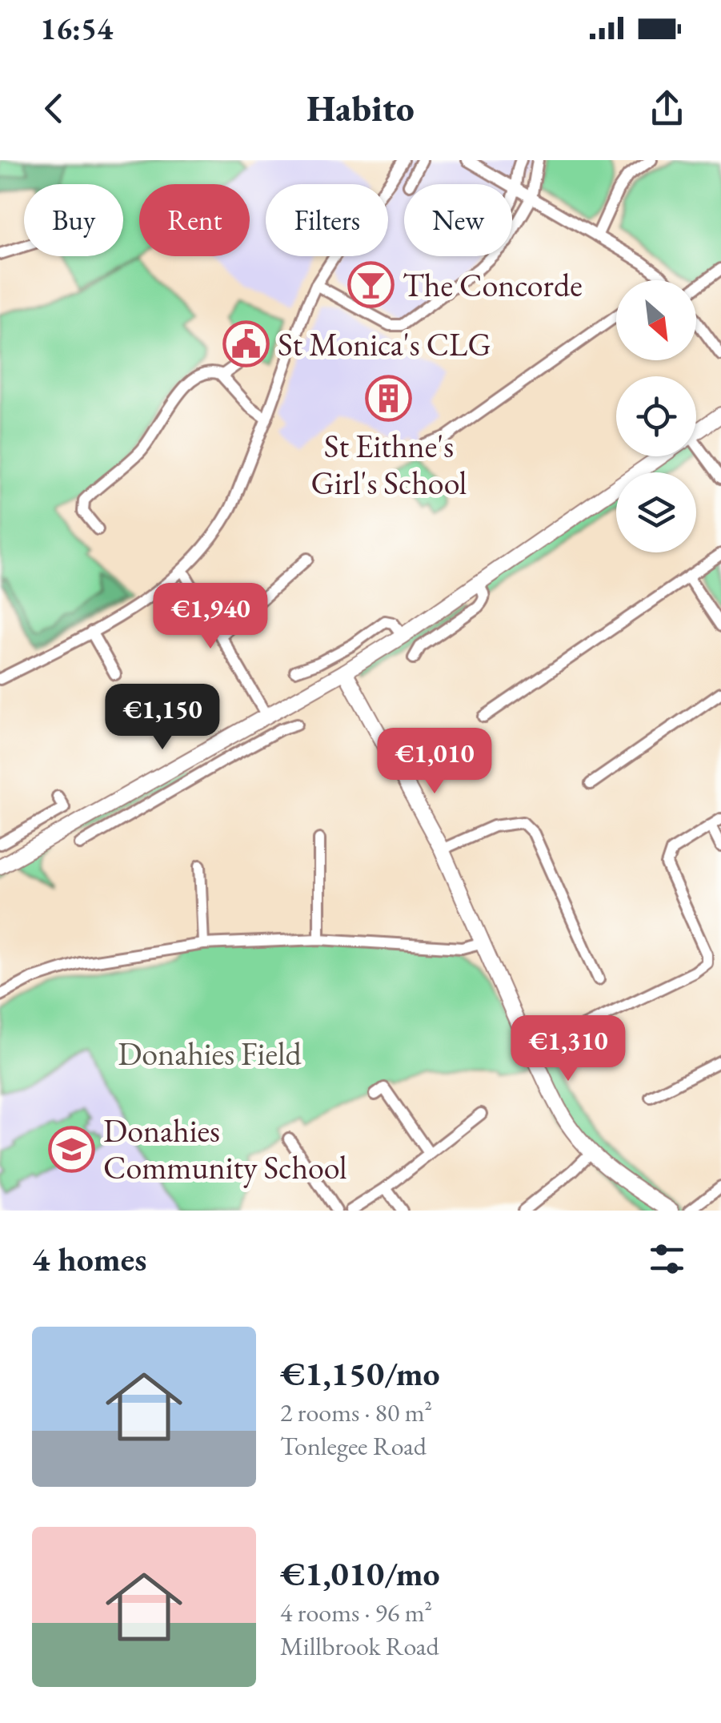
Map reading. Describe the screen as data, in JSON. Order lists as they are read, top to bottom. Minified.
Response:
{"parks":["Donahies Field"],"places":{"bar":["The Concorde"],"public building":["St Monica's CLG"],"building":["St Eithne's Girl's School"],"school or university":["Donahies Community School"]},"north":"bottom right","page":{"status":"16:54","header":"Habito","chip":["Buy","Rent","Filters","New"],"price":["€1,940","€1,150","€1,010","€1,310"],"heading":"4 homes","list":[{"name":"€1,150/mo","note":"2 rooms · 80 m² · Tonlegee Road"},{"name":"€1,010/mo","note":"4 rooms · 96 m² · Millbrook Road"}]}}
